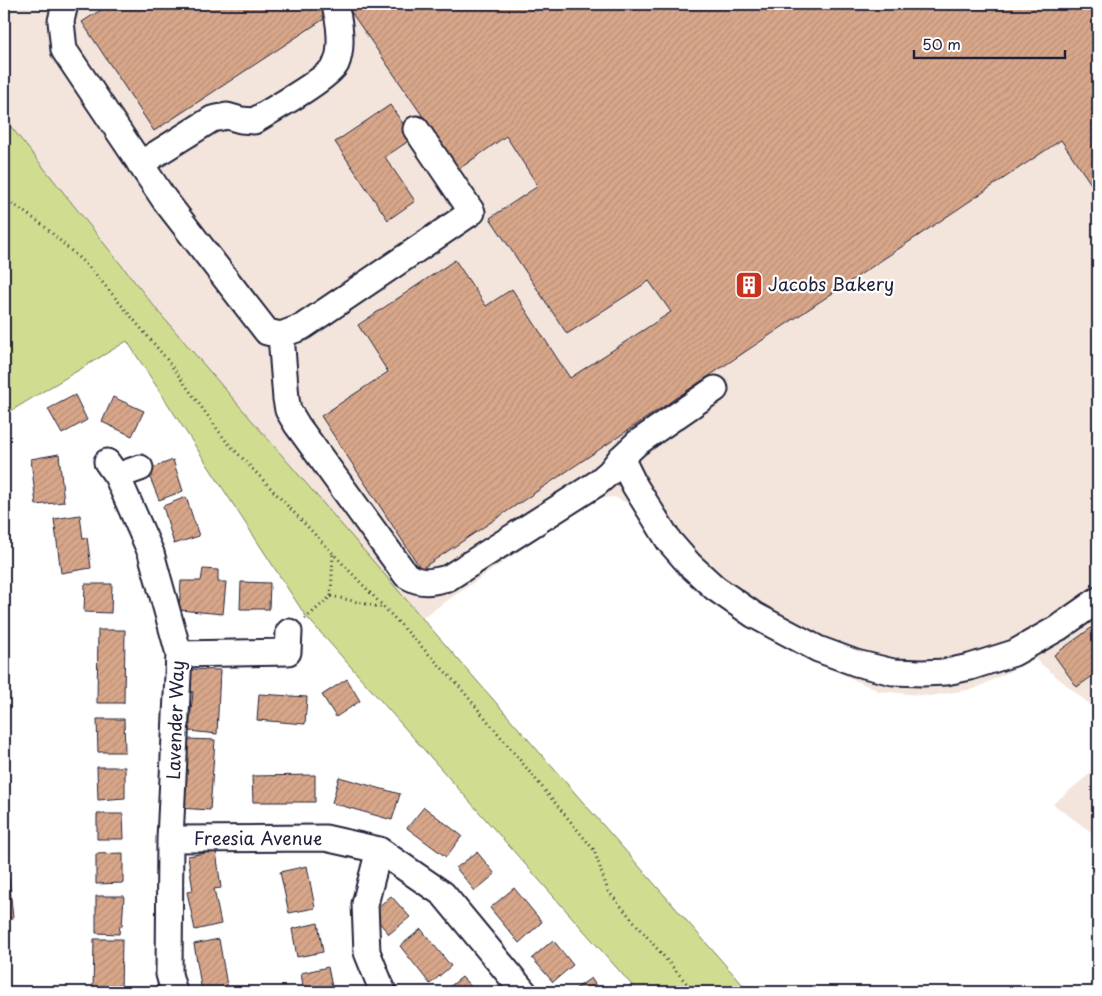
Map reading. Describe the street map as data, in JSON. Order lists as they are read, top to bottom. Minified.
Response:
{"streets":{"street":["Lavender Way","Freesia Avenue"]},"crossings":[["Lavender Way","Freesia Avenue"]],"places":{"building":["Jacobs Bakery"]},"scale_bar":"50 m"}
